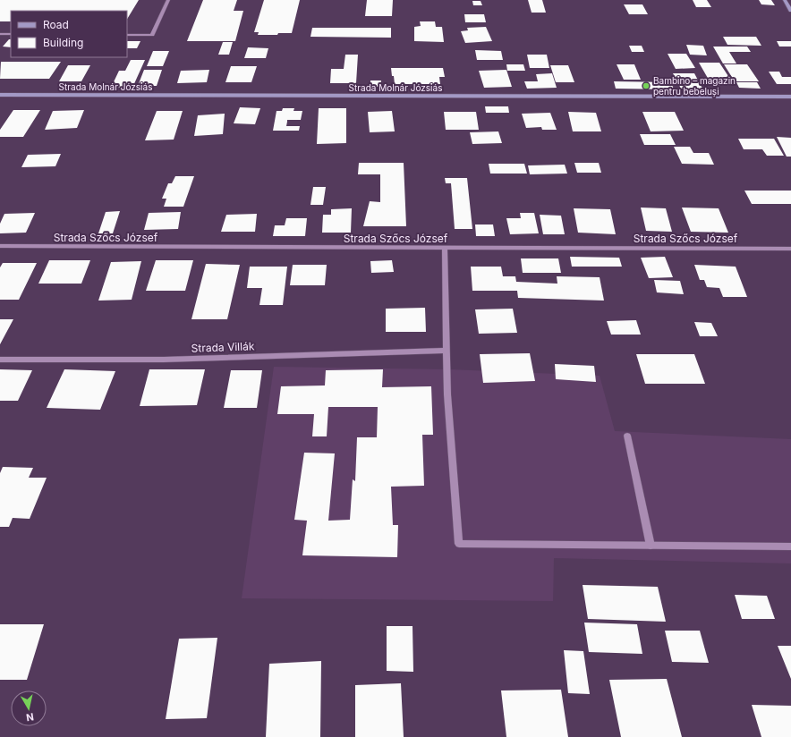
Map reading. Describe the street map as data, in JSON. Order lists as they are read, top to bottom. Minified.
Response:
{"streets":{"street":["Strada Molnár Józsiás","Strada Szőcs József","Strada Villák"]},"places":["Bambino – magazin pentru bebeluși"],"legend":["Road","Building"],"north":"bottom"}
